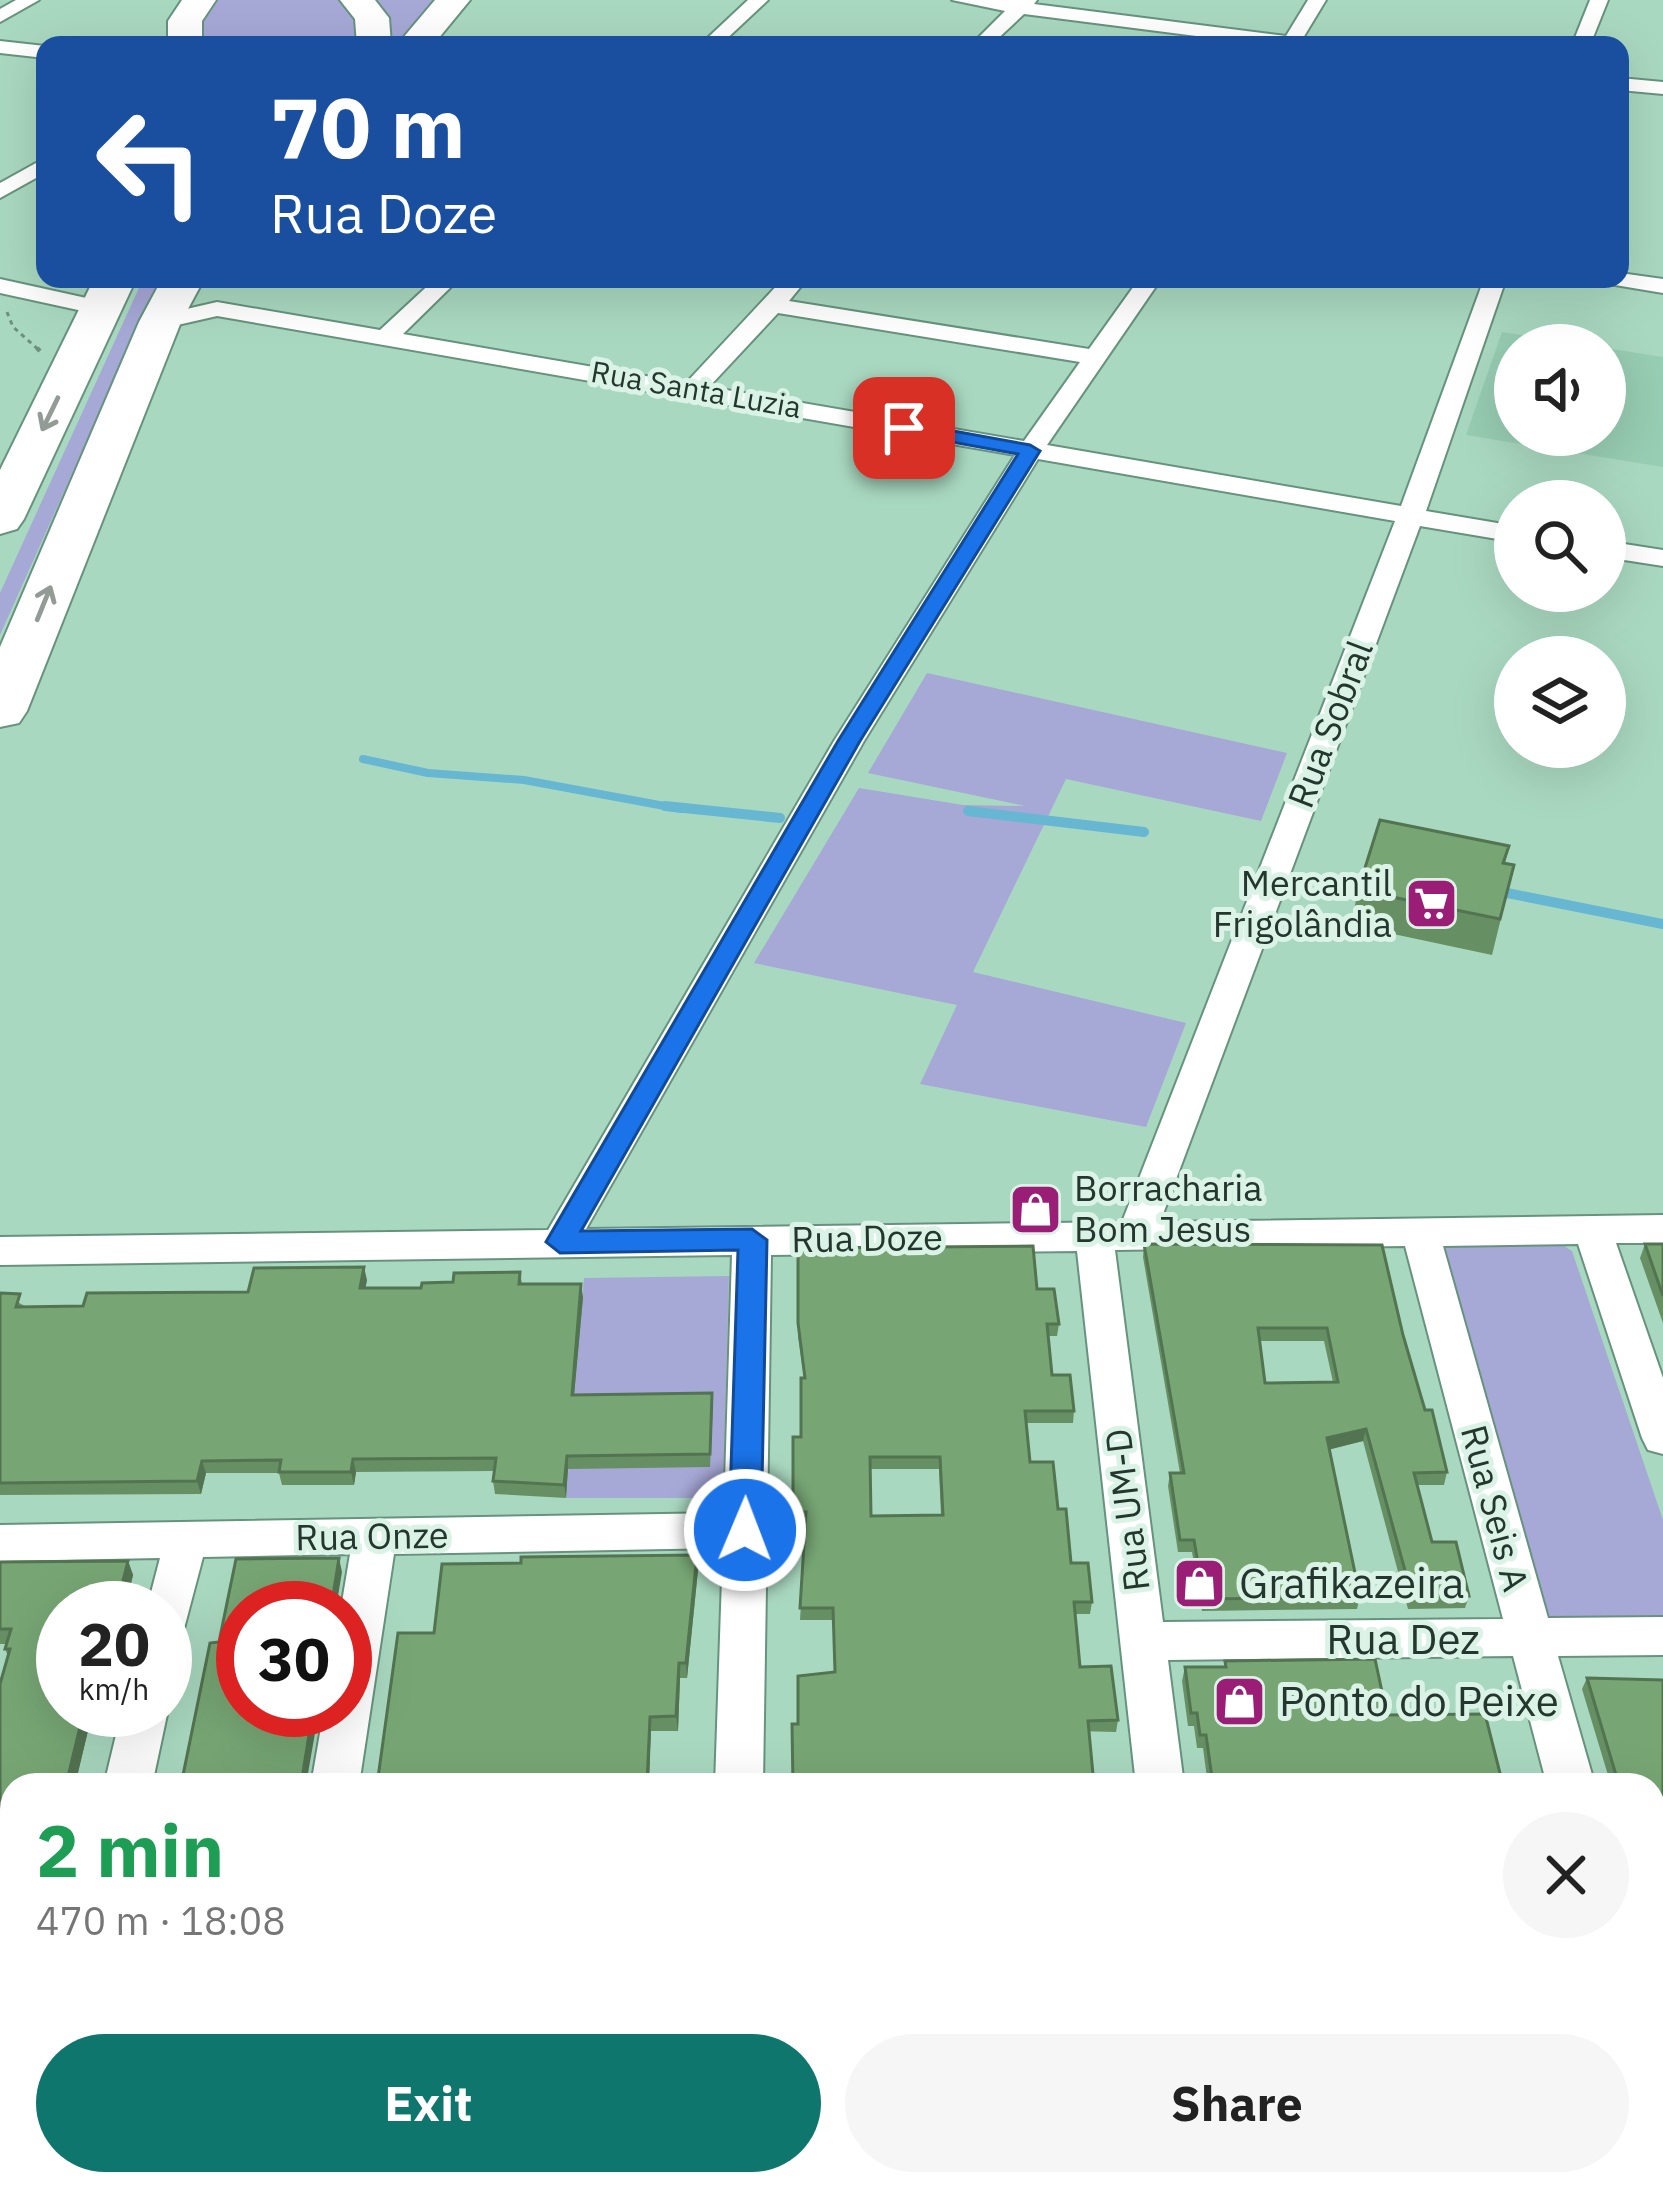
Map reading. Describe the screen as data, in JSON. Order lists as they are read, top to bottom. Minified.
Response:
{"streets":{"street":["Rua Santa Luzia","Rua Sobral","Rua Doze","Rua Seis A","Rua UM-D","Rua Onze","Rua Dez"]},"crossings":[["Rua Santa Luzia","Rua Sobral"],["Rua Sobral","Rua Doze"],["Rua Sobral","Rua UM-D"],["Rua Doze","Rua Seis A"],["Rua Doze","Rua UM-D"],["Rua Seis A","Rua Dez"],["Rua UM-D","Rua Dez"]],"places":{"supermarket":["Mercantil Frigolândia"],"shop":["Borracharia Bom Jesus","Grafikazeira","Ponto do Peixe"]},"page":{"turn":["70 m","Rua Doze"],"speed":"20 km/h","limit":"30","heading":["2 min","470 m · 18:08"],"buttons":["Exit","Share"]}}
